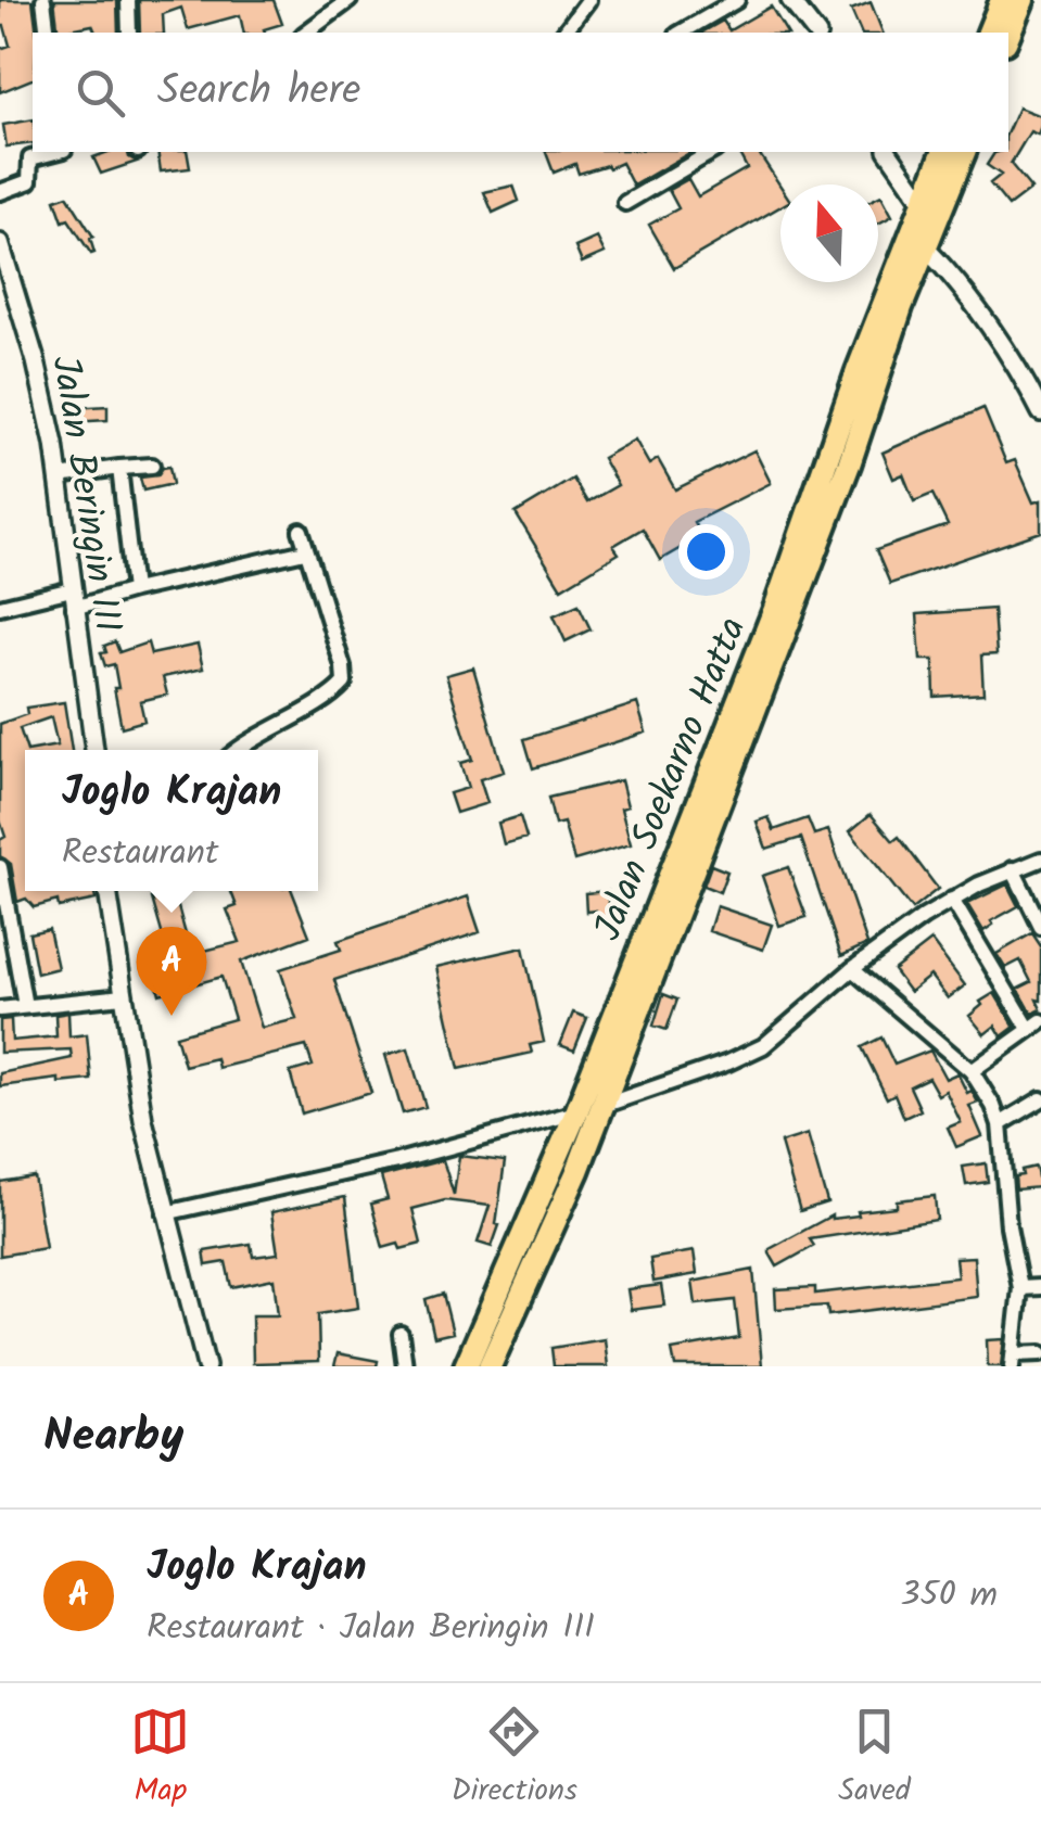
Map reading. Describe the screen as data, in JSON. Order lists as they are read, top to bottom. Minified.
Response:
{"streets":{"highway":["Jalan Soekarno Hatta"],"street":["Jalan Beringin III"]},"north":"top","page":{"search":"Search here","popup":["Joglo Krajan","Restaurant"],"pins":"A","heading":"Nearby","list":[{"mark":"A","name":"Joglo Krajan","note":"Restaurant · Jalan Beringin III","value":"350 m"}],"nav":["Map","Directions","Saved"]}}
